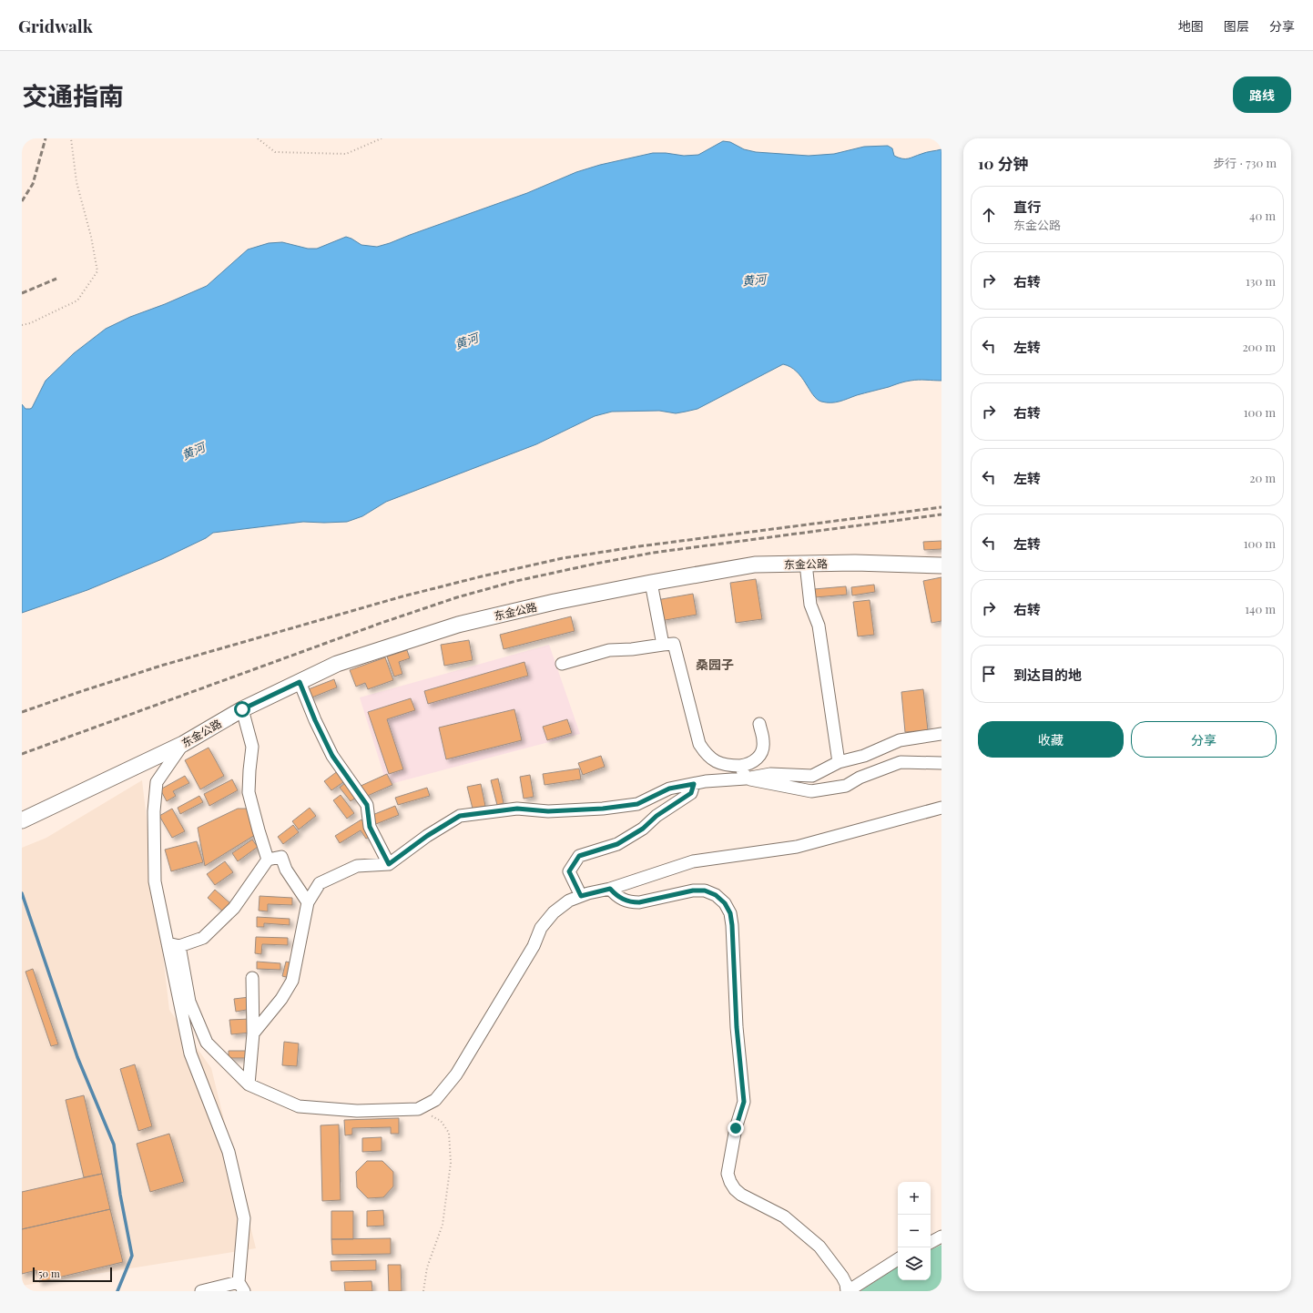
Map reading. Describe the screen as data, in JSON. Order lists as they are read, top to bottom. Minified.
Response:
{"streets":{"main road":["东金公路"]},"districts":["桑园子"],"water":["黄河"],"scale_bar":"50 m","page":{"header":"Gridwalk","nav":["地图","图层","分享"],"title":"交通指南","buttons":["路线",["收藏","分享"]],"heading":["10 分钟","步行 · 730 m"],"list":[["直行","东金公路","40 m"],["右转","130 m"],["左转","200 m"],["右转","100 m"],["左转","20 m"],["左转","100 m"],["右转","140 m"],"到达目的地"],"map_buttons":["+","−"],"scale":"50 m"}}
